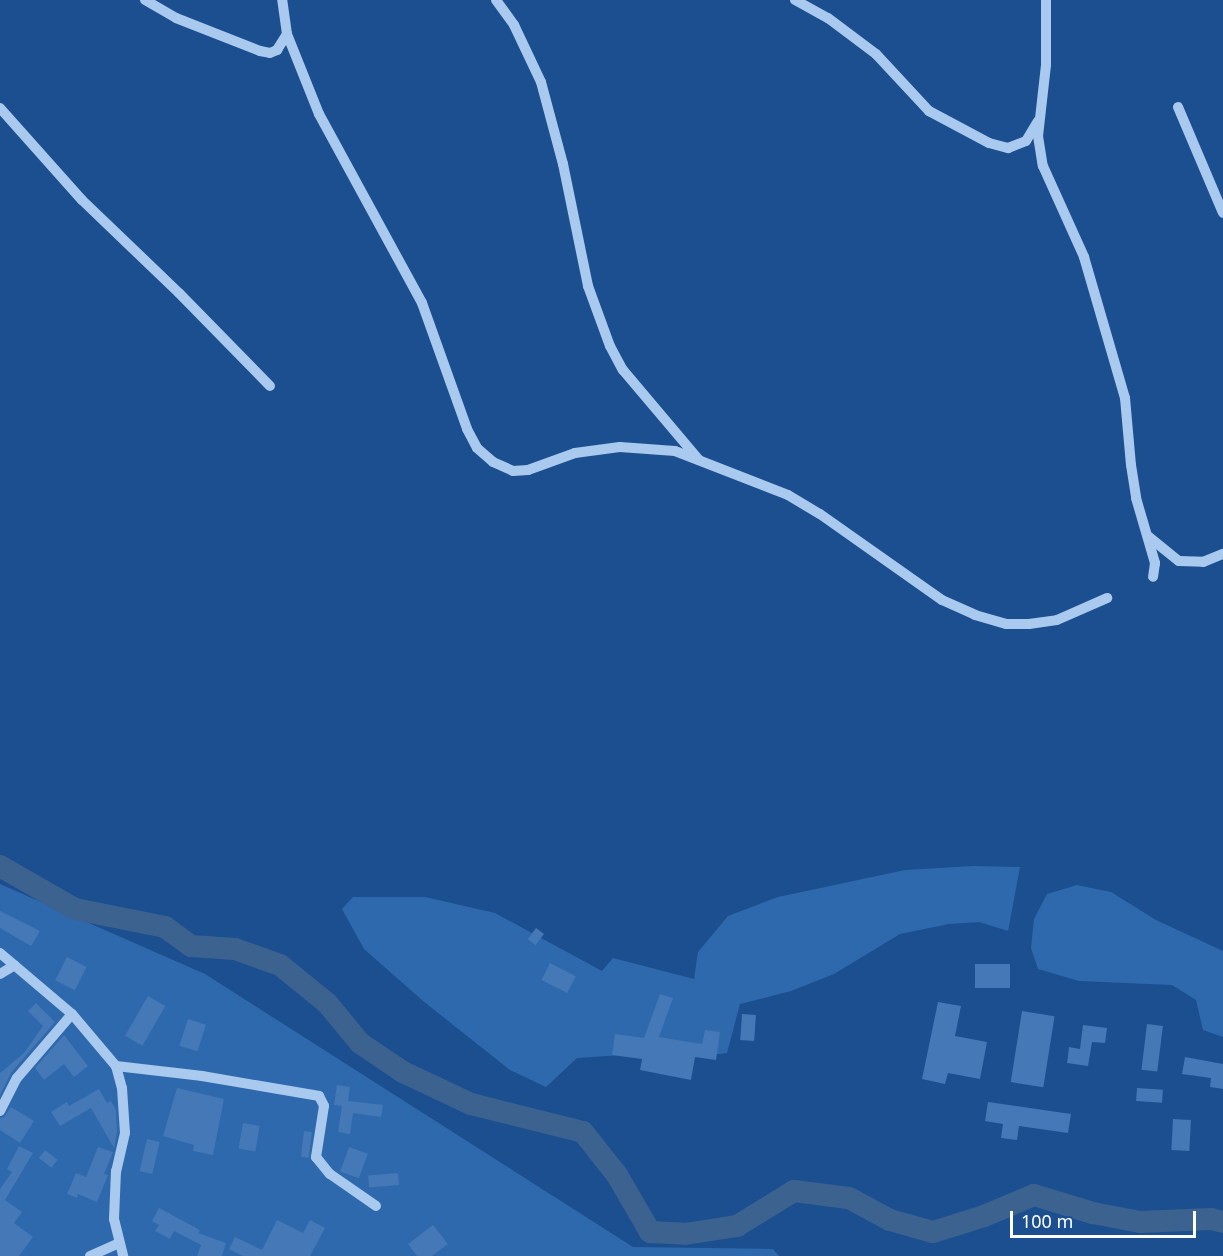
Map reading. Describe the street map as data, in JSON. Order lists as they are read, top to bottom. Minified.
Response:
{"scale_bar":"100 m"}
